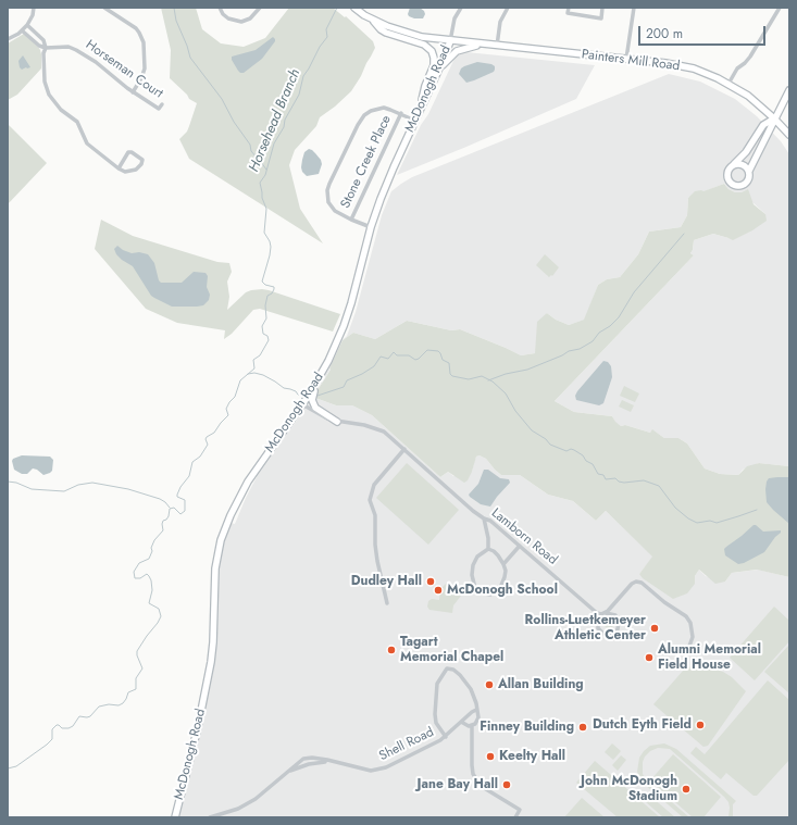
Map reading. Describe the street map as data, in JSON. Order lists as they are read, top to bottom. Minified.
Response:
{"streets":{"main road":["Painters Mill Road","McDonogh Road"],"street":["Horseman Court","Stone Creek Place","Lamborn Road","Shell Road"]},"crossings":[["Painters Mill Road","McDonogh Road"],["McDonogh Road","Lamborn Road"]],"water":["Horsehead Branch"],"places":["Dudley Hall","McDonogh School","Rollins-Luetkemeyer Athletic Center","Tagart Memorial Chapel","Alumni Memorial Field House","Allan Building","Dutch Eyth Field","Finney Building","Keelty Hall","Jane Bay Hall","John McDonogh Stadium"],"scale_bar":"200 m"}
